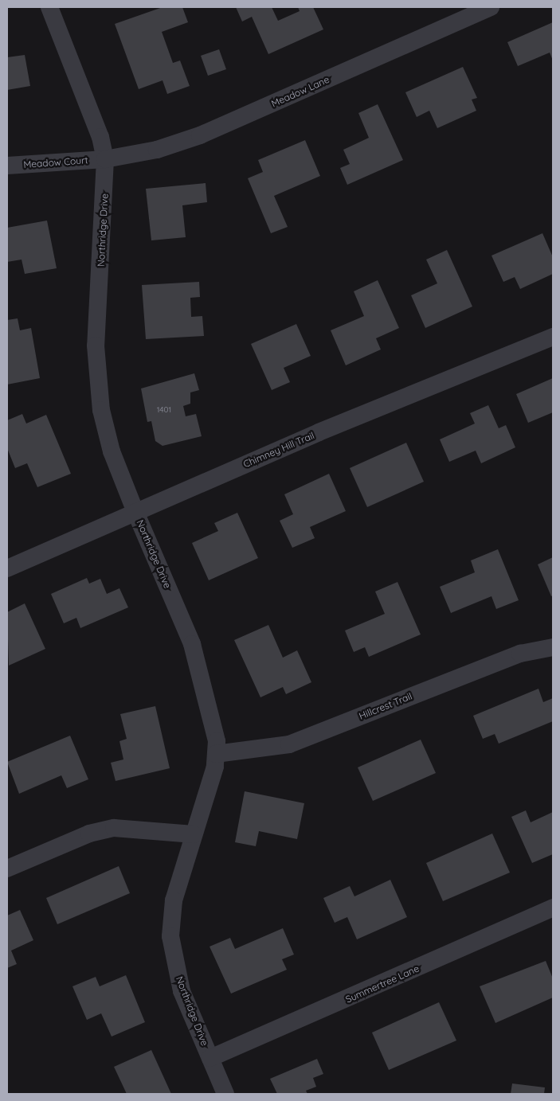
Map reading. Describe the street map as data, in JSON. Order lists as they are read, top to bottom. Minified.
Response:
{"streets":{"street":["Meadow Lane","Meadow Court","Northridge Drive","Chimney Hill Trail","Hillcrest Trail","Summertree Lane"]},"crossings":[["Meadow Lane","Meadow Court"],["Meadow Lane","Northridge Drive"],["Meadow Court","Northridge Drive"],["Northridge Drive","Chimney Hill Trail"],["Northridge Drive","Hillcrest Trail"],["Northridge Drive","Summertree Lane"]],"house_numbers":["1401"]}
